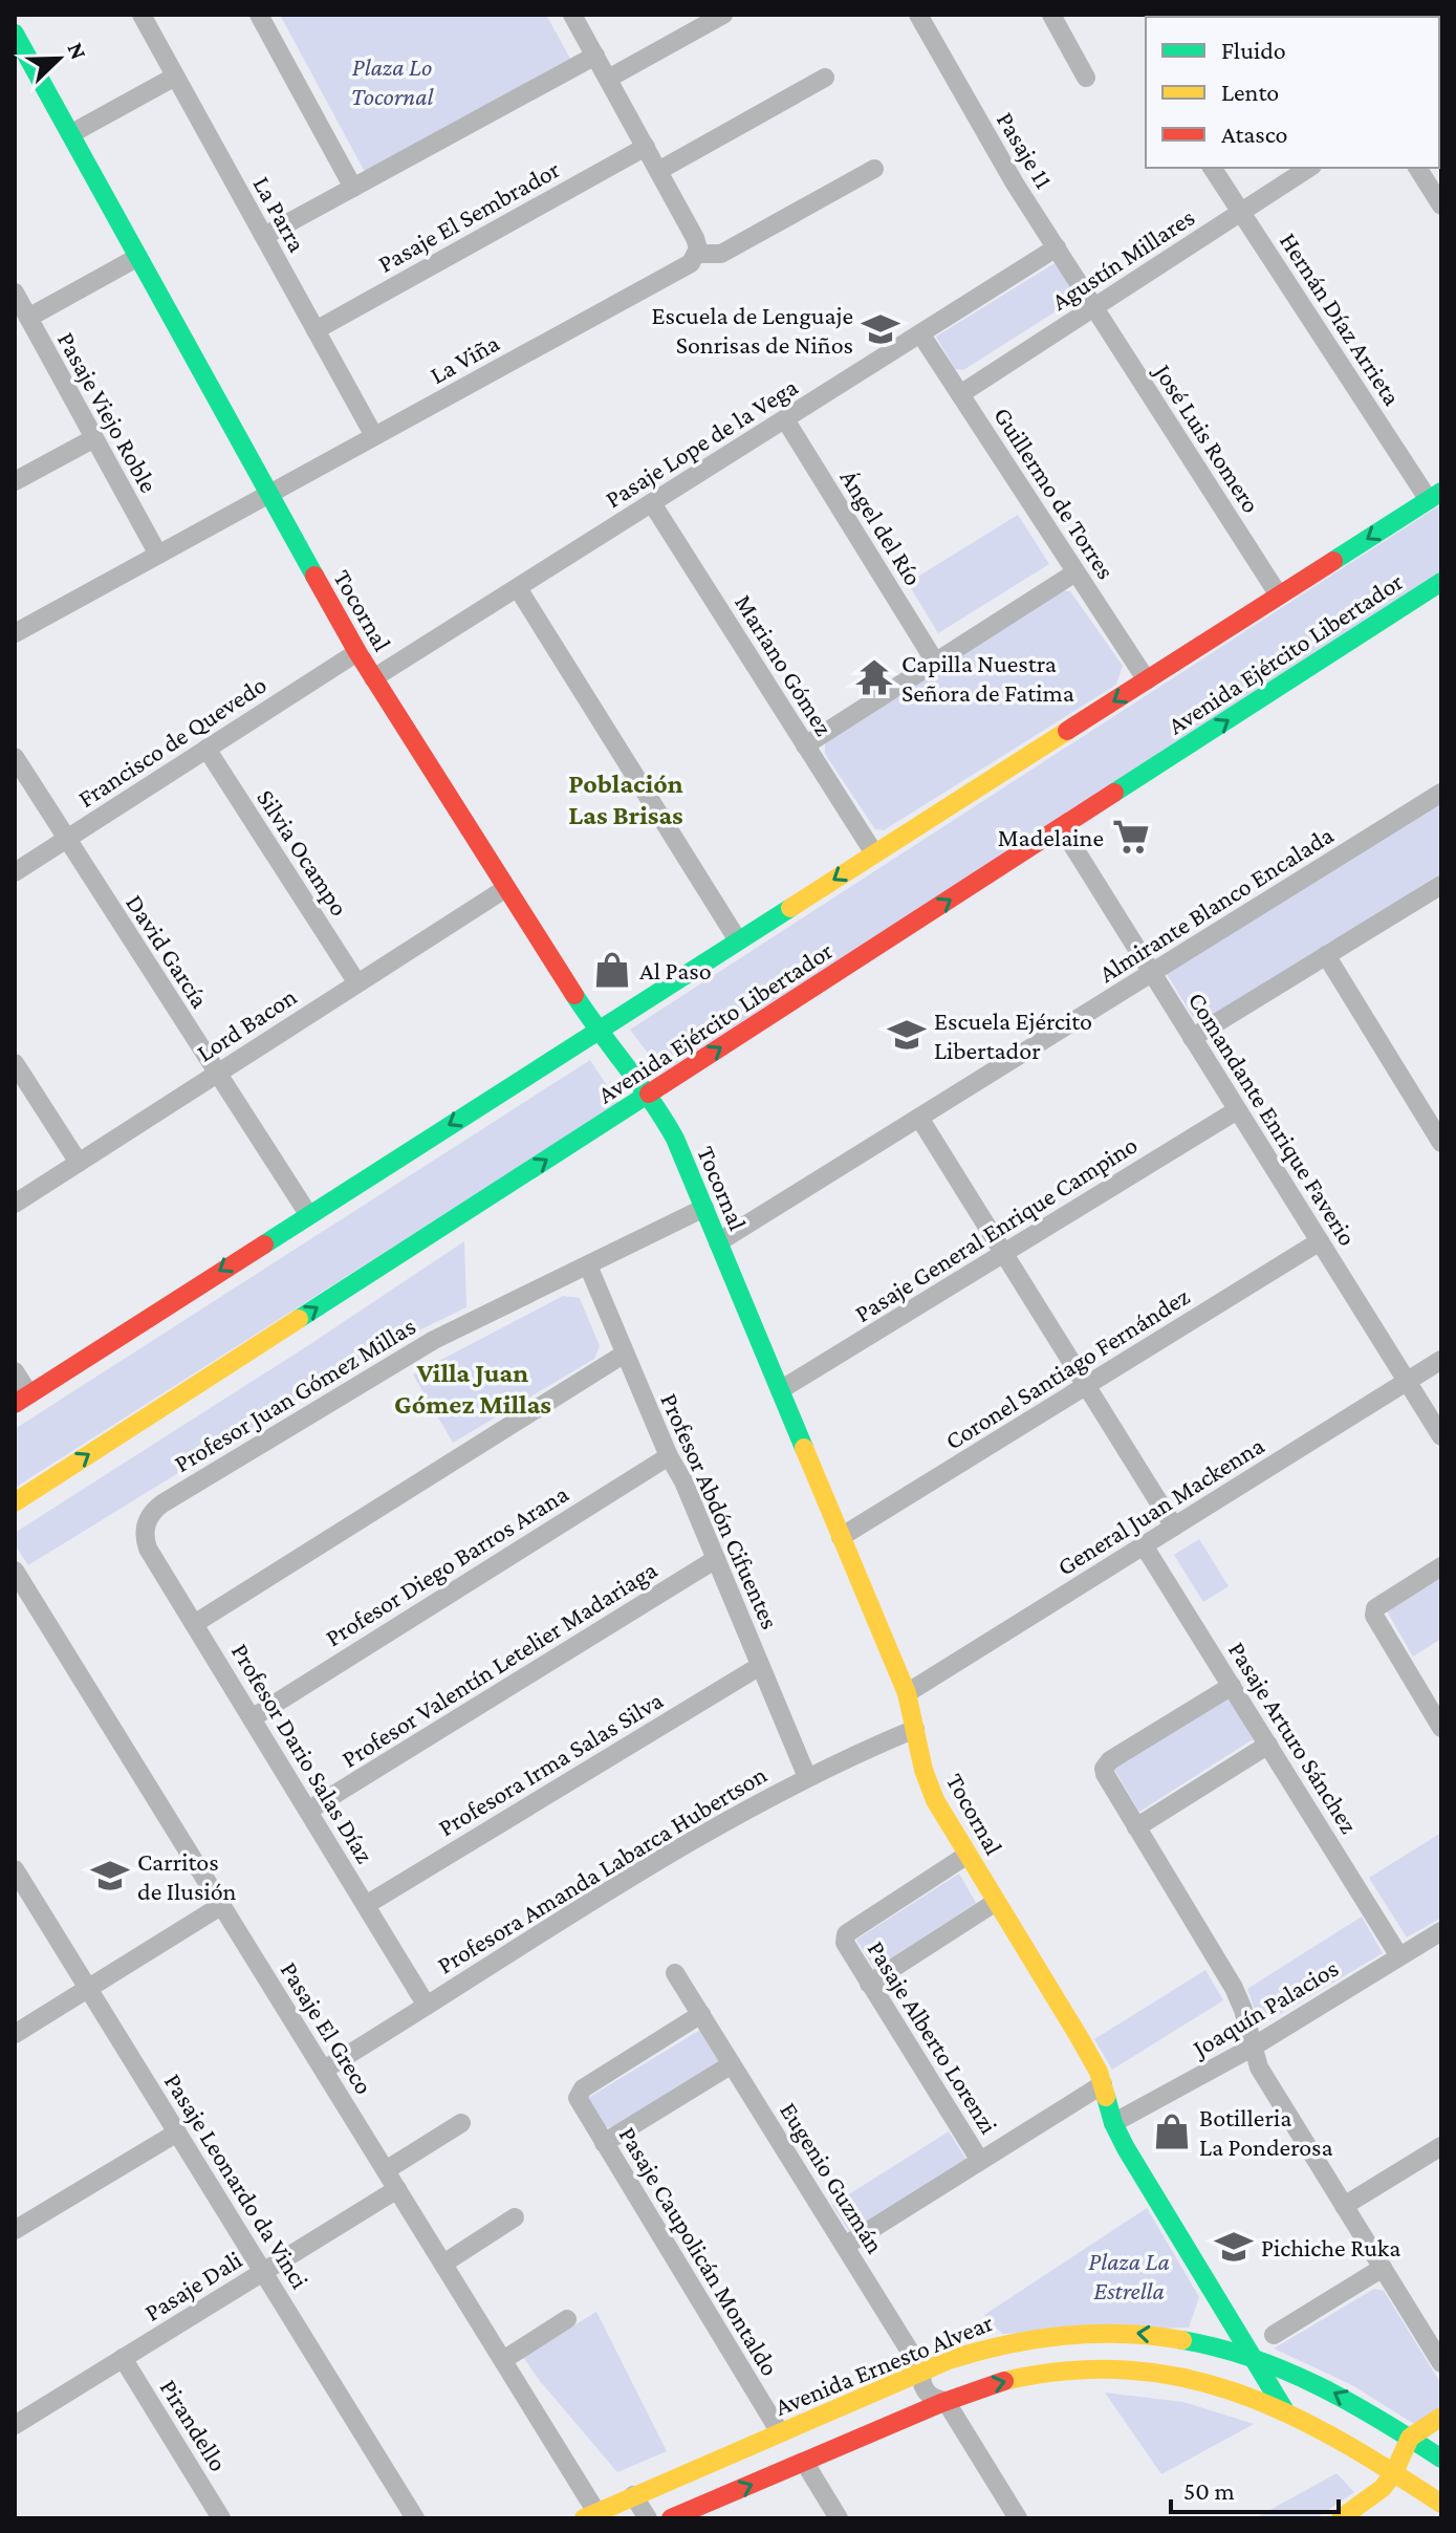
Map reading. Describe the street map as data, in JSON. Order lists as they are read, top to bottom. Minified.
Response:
{"streets":{"main road":["Tocornal","Avenida Ejército Libertador","Avenida Ernesto Alvear"],"street":["Pasaje 11","La Parra","Pasaje El Sembrador","Agustín Millares","Hernán Díaz Arrieta","La Viña","Pasaje Viejo Roble","José Luis Romero","Pasaje Lope de la Vega","Guillermo de Torres","Ángel del Río","Mariano Gómez","Francisco de Quevedo","Silvia Ocampo","Almirante Blanco Encalada","David García","Lord Bacon","Comandante Enrique Faverio","Pasaje General Enrique Campino","Coronel Santiago Fernández","Profesor Juan Gómez Millas","General Juan Mackenna","Profesor Abdón Cifuentes","Profesor Diego Barros Arana","Profesor Valentín Letelier Madariaga","Pasaje Arturo Sánchez","Profesor Dario Salas Díaz","Profesora Irma Salas Silva","Profesora Amanda Labarca Hubertson","Joaquín Palacios","Pasaje El Greco","Pasaje Alberto Lorenzi","Eugenio Guzmán","Pasaje Leonardo da Vinci","Pasaje Caupolicán Montaldo","Pasaje Dali","Pirandello"]},"crossings":[["Pasaje 11","Agustín Millares"],["Pasaje 11","José Luis Romero"],["Pasaje 11","Pasaje Lope de la Vega"],["La Parra","Pasaje El Sembrador"],["La Parra","La Viña"],["Agustín Millares","Hernán Díaz Arrieta"],["Agustín Millares","José Luis Romero"],["Agustín Millares","Guillermo de Torres"],["Hernán Díaz Arrieta","Avenida Ejército Libertador"],["La Viña","Pasaje Viejo Roble"],["La Viña","Tocornal"],["José Luis Romero","Avenida Ejército Libertador"],["Pasaje Lope de la Vega","Guillermo de Torres"],["Pasaje Lope de la Vega","Ángel del Río"],["Pasaje Lope de la Vega","Tocornal"],["Pasaje Lope de la Vega","Mariano Gómez"],["Guillermo de Torres","Avenida Ejército Libertador"],["Tocornal","Avenida Ejército Libertador"],["Tocornal","Francisco de Quevedo"],["Tocornal","Almirante Blanco Encalada"],["Tocornal","Lord Bacon"],["Tocornal","Pasaje General Enrique Campino"],["Tocornal","Coronel Santiago Fernández"],["Tocornal","Profesor Juan Gómez Millas"],["Tocornal","General Juan Mackenna"],["Tocornal","Profesora Amanda Labarca Hubertson"],["Tocornal","Joaquín Palacios"],["Tocornal","Pasaje Alberto Lorenzi"],["Tocornal","Avenida Ernesto Alvear"],["Avenida Ejército Libertador","Mariano Gómez"],["Avenida Ejército Libertador","David García"],["Avenida Ejército Libertador","Comandante Enrique Faverio"],["Francisco de Quevedo","Silvia Ocampo"],["Francisco de Quevedo","David García"],["Silvia Ocampo","Lord Bacon"],["Almirante Blanco Encalada","Comandante Enrique Faverio"],["David García","Lord Bacon"],["Comandante Enrique Faverio","Pasaje General Enrique Campino"],["Comandante Enrique Faverio","Coronel Santiago Fernández"],["Comandante Enrique Faverio","General Juan Mackenna"],["Profesor Juan Gómez Millas","Profesor Abdón Cifuentes"],["Profesor Juan Gómez Millas","Profesor Dario Salas Díaz"],["General Juan Mackenna","Pasaje Arturo Sánchez"],["Profesor Abdón Cifuentes","Profesor Diego Barros Arana"],["Profesor Abdón Cifuentes","Profesor Valentín Letelier Madariaga"],["Profesor Abdón Cifuentes","Profesora Irma Salas Silva"],["Profesor Abdón Cifuentes","Profesora Amanda Labarca Hubertson"],["Profesor Diego Barros Arana","Profesor Dario Salas Díaz"],["Profesor Valentín Letelier Madariaga","Profesor Dario Salas Díaz"],["Pasaje Arturo Sánchez","Joaquín Palacios"],["Profesor Dario Salas Díaz","Profesora Irma Salas Silva"],["Profesor Dario Salas Díaz","Profesora Amanda Labarca Hubertson"],["Profesora Amanda Labarca Hubertson","Pasaje El Greco"],["Pasaje El Greco","Pasaje Dali"],["Pasaje El Greco","Avenida Ernesto Alvear"],["Eugenio Guzmán","Pasaje Caupolicán Montaldo"],["Eugenio Guzmán","Avenida Ernesto Alvear"],["Pasaje Leonardo da Vinci","Pasaje Dali"],["Pasaje Caupolicán Montaldo","Avenida Ernesto Alvear"],["Pasaje Dali","Pirandello"]],"districts":["Población Las Brisas","Villa Juan Gómez Millas"],"parks":["Plaza Lo Tocornal","Plaza La Estrella"],"places":{"school or university":["Escuela de Lenguaje Sonrisas de Niños","Escuela Ejército Libertador","Carritos de Ilusión","Pichiche Ruka"],"temple":["Capilla Nuestra Señora de Fatima"],"supermarket":["Madelaine"],"shop":["Al Paso","Botilleria La Ponderosa"]},"legend":["Fluido","Lento","Atasco"],"scale_bar":"50 m","north":"top right"}
